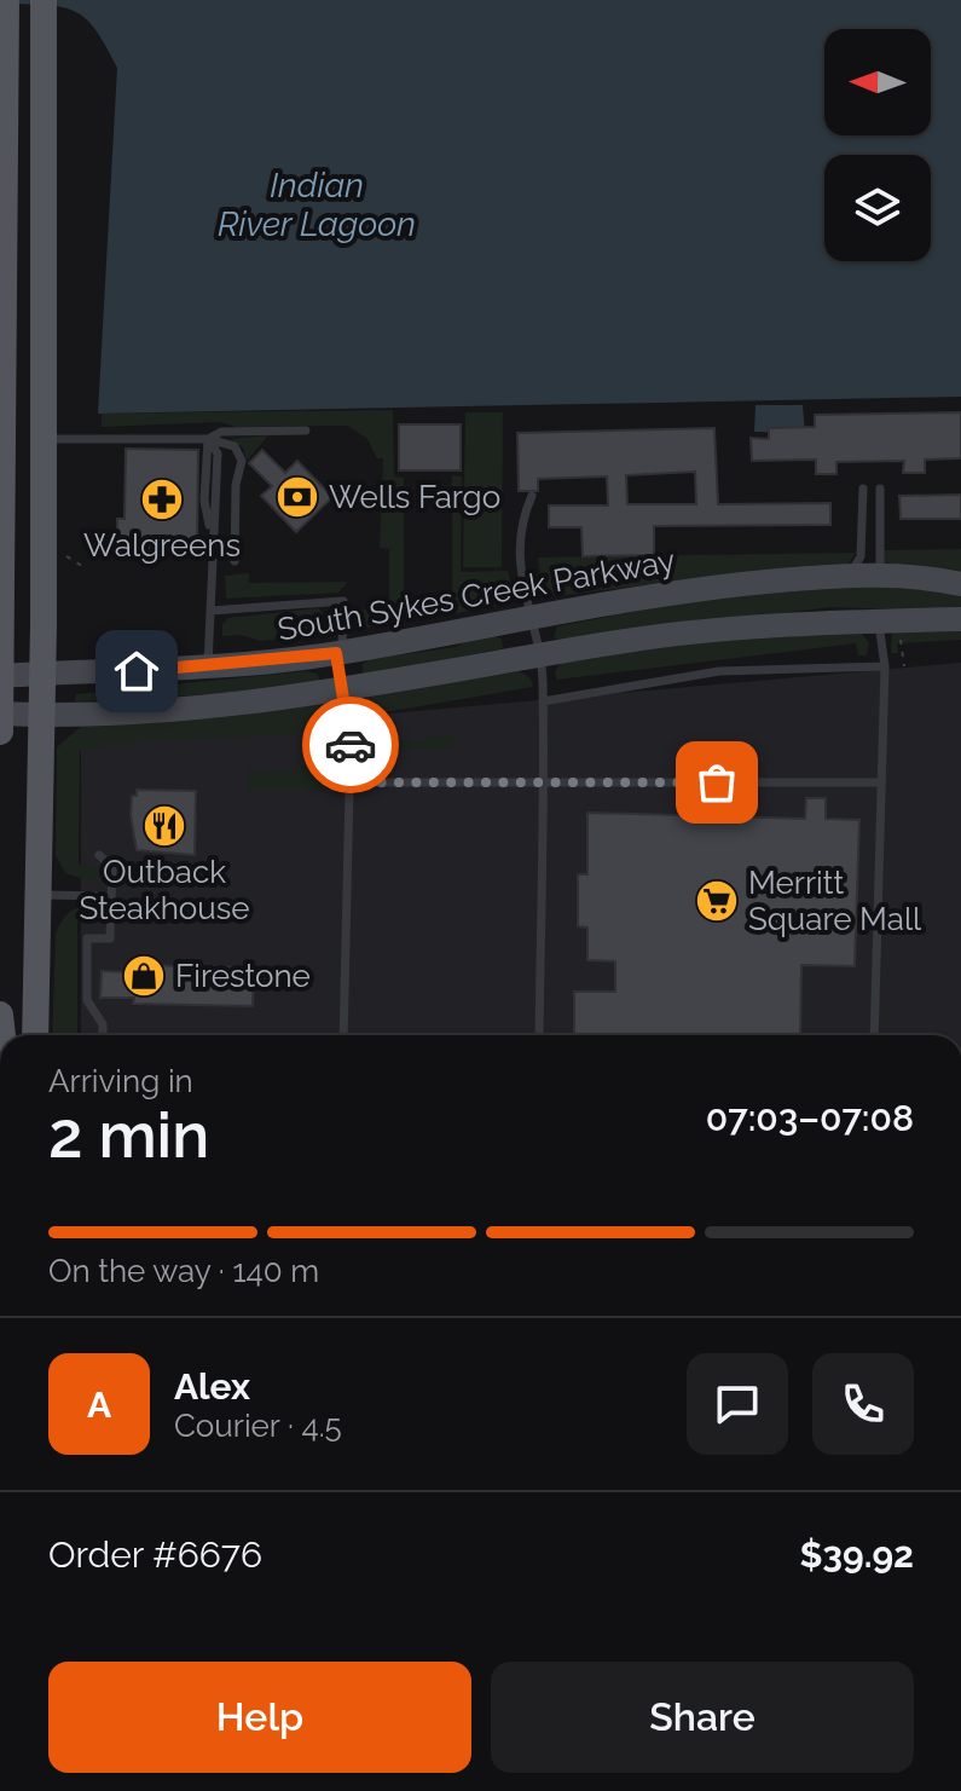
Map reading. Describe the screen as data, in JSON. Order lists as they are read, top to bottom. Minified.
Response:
{"streets":{"street":["South Sykes Creek Parkway"]},"water":["Indian River Lagoon"],"places":{"bank":["Wells Fargo"],"pharmacy":["Walgreens"],"restaurant":["Outback Steakhouse"],"supermarket":["Merritt Square Mall"],"shop":["Firestone"]},"north":"left","page":{"heading":["2 min","Arriving in","07:03–07:08"],"panel":["Alex","Courier · 4.5","Order #6676","$39.92"],"bar":"On the way · 140 m","round":"A","buttons":["Help","Share"]}}
